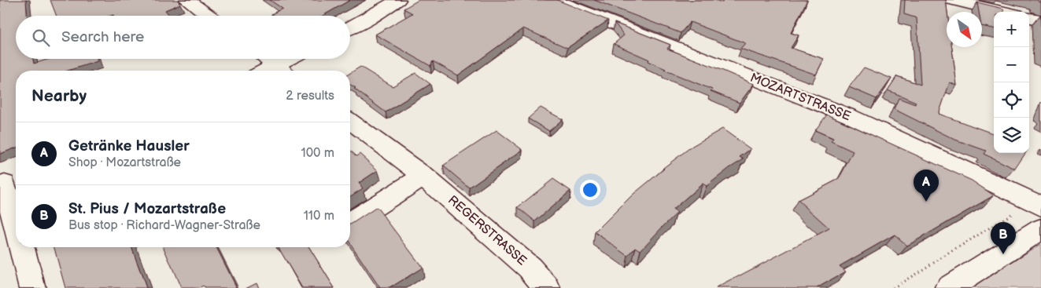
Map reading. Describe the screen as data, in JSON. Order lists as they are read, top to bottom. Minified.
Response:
{"streets":{"street":["MOZARTSTRASSE","REGERSTRASSE"]},"north":"bottom right","page":{"map_buttons":["+","−"],"search":"Search here","heading":["Nearby","2 results"],"list":[{"mark":"A","name":"Getränke Hausler","note":"Shop · Mozartstraße","value":"100 m"},{"mark":"B","name":"St. Pius / Mozartstraße","note":"Bus stop · Richard-Wagner-Straße","value":"110 m"}],"pins":["A","B"]}}
